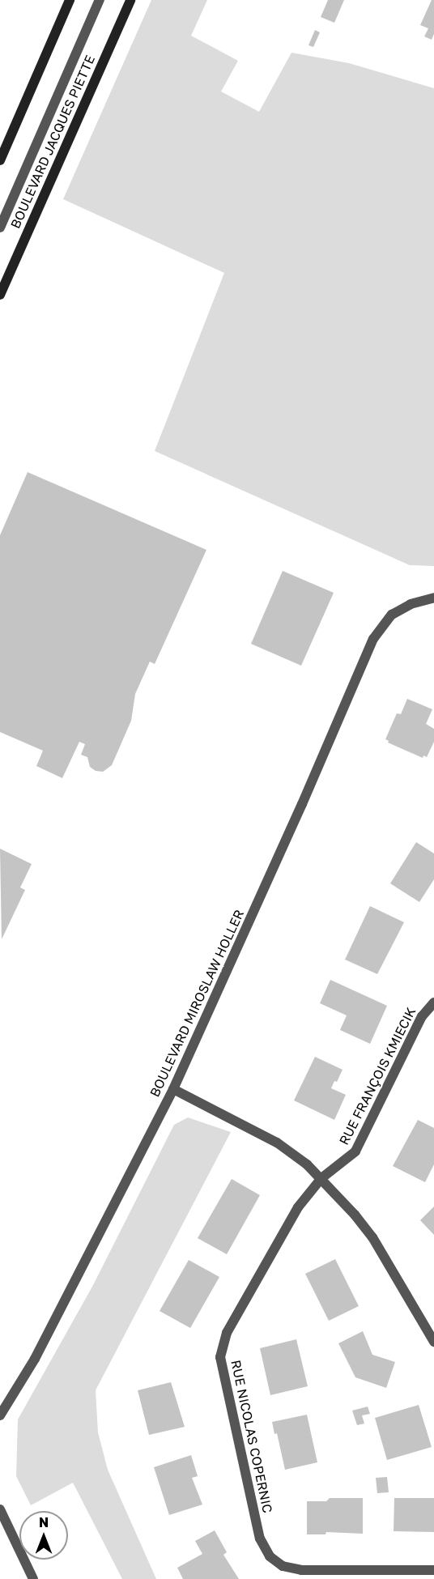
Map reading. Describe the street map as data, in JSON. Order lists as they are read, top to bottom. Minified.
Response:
{"streets":{"main road":["BOULEVARD JACQUES PIETTE"],"street":["BOULEVARD MIROSLAW HOLLER","RUE FRANÇOIS KMIECIK","RUE NICOLAS COPERNIC"]},"crossings":[["RUE FRANÇOIS KMIECIK","RUE NICOLAS COPERNIC"]],"north":"top"}
